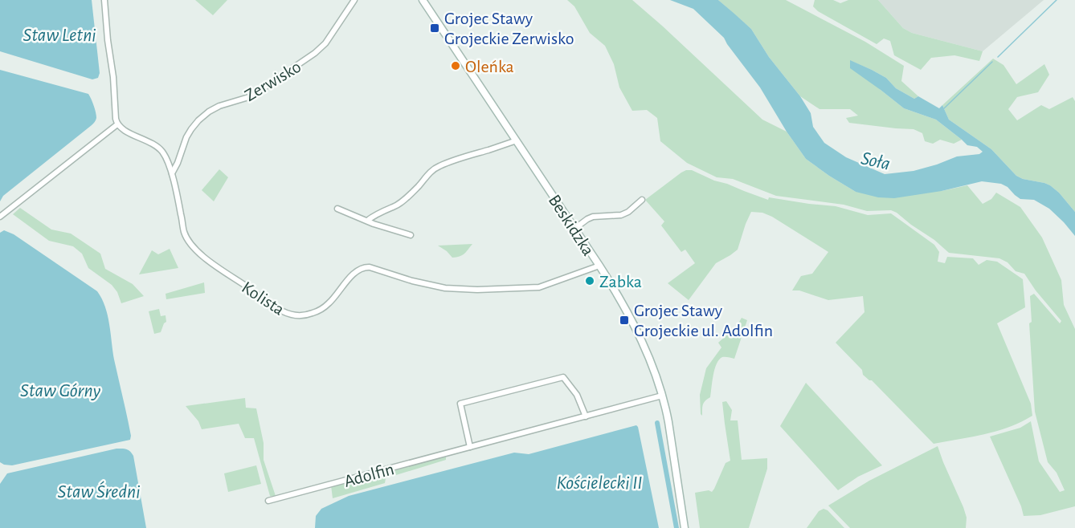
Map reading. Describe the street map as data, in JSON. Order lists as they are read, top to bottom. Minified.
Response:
{"streets":{"main road":["Beskidzka"],"street":["Zerwisko","Kolista","Adolfin"]},"crossings":[["Zerwisko","Kolista"],["Beskidzka","Kolista"],["Beskidzka","Adolfin"]],"water":["Staw Letni","Soła","Staw Górny","Kościelecki II","Staw Średni"],"places":{"transit":["Grojec Stawy Grojeckie Zerwisko","Grojec Stawy Grojeckie ul. Adolfin"],"other":["Oleńka","Zabka"]}}
